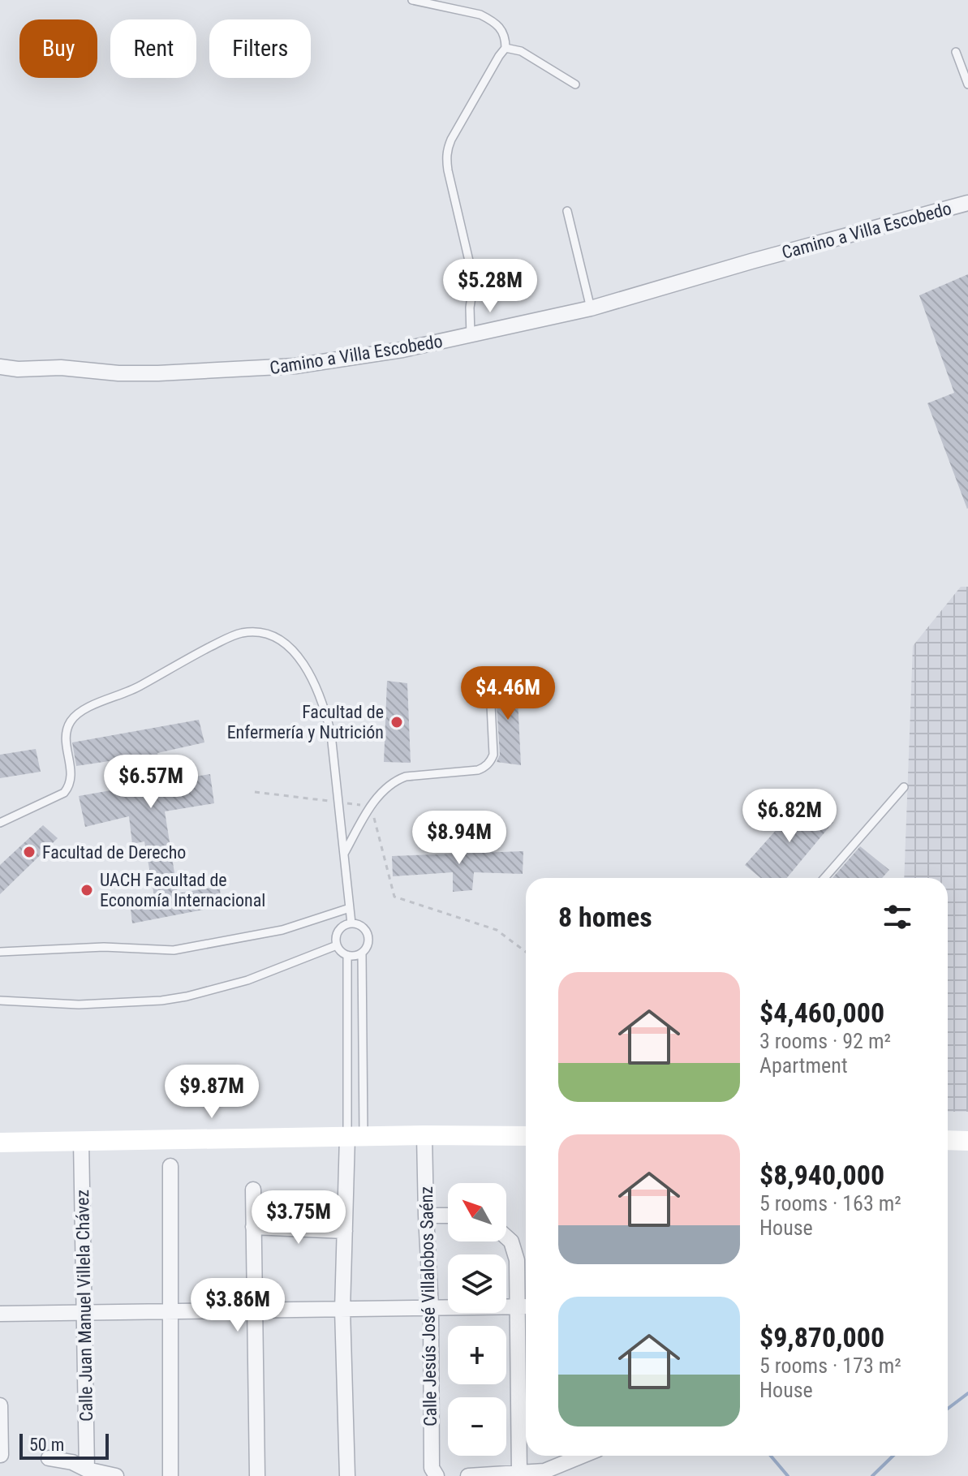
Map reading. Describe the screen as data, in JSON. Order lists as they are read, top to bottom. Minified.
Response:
{"streets":{"street":["Camino a Villa Escobedo","Calle Juan Manuel Villela Chávez","Calle Jesús José Villalobos Saénz"]},"places":["Facultad de Enfermería y Nutrición","Facultad de Derecho","UACH Facultad de Economía Internacional"],"scale_bar":"50 m","north":"top left","page":{"chip":["Buy","Rent","Filters"],"price":["$5.28M","$4.46M","$6.57M","$6.82M","$8.94M","$9.87M","$3.75M","$3.86M"],"heading":"8 homes","list":[{"name":"$4,460,000","note":"3 rooms · 92 m² · Apartment"},{"name":"$8,940,000","note":"5 rooms · 163 m² · House"},{"name":"$9,870,000","note":"5 rooms · 173 m² · House"}],"map_buttons":["+","−"],"scale":"50 m"}}
